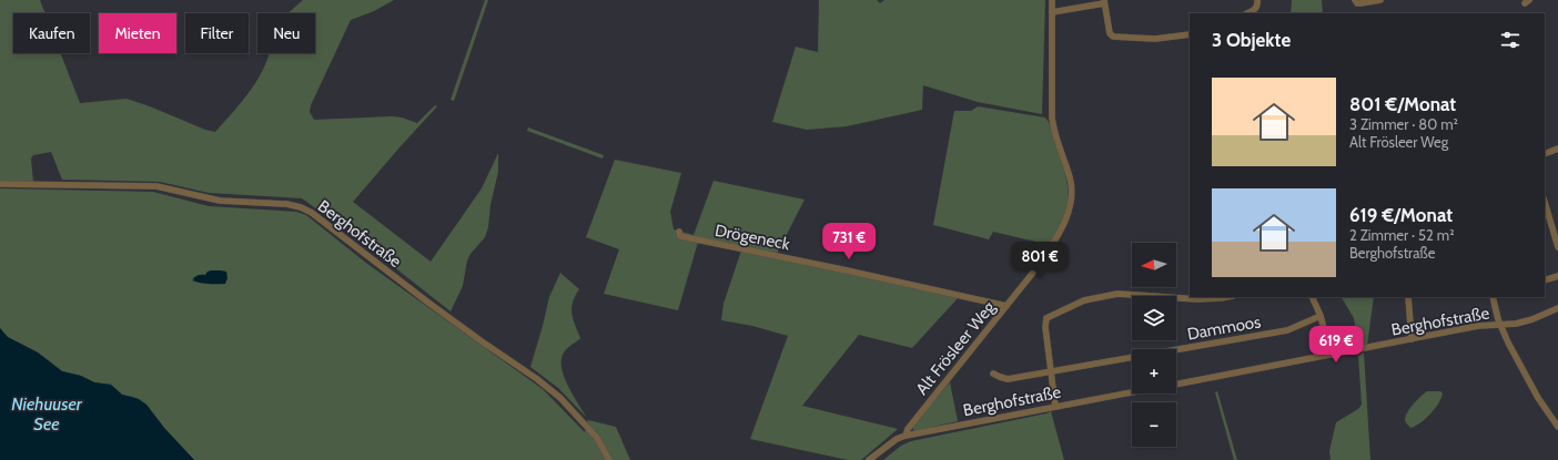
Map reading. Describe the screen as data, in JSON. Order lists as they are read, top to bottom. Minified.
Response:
{"streets":{"street":["Berghofstraße","Drögeneck","Dammoos","Alt Frösleer Weg"]},"crossings":[["Berghofstraße","Dammoos"],["Berghofstraße","Alt Frösleer Weg"],["Drögeneck","Alt Frösleer Weg"]],"water":["Niehuuser See"],"north":"left","page":{"chip":["Kaufen","Mieten","Filter","Neu"],"heading":"3 Objekte","list":[{"name":"801 €/Monat","note":"3 Zimmer · 80 m² · Alt Frösleer Weg"},{"name":"619 €/Monat","note":"2 Zimmer · 52 m² · Berghofstraße"}],"price":["731 €","801 €","619 €"],"map_buttons":["+","−"]}}
